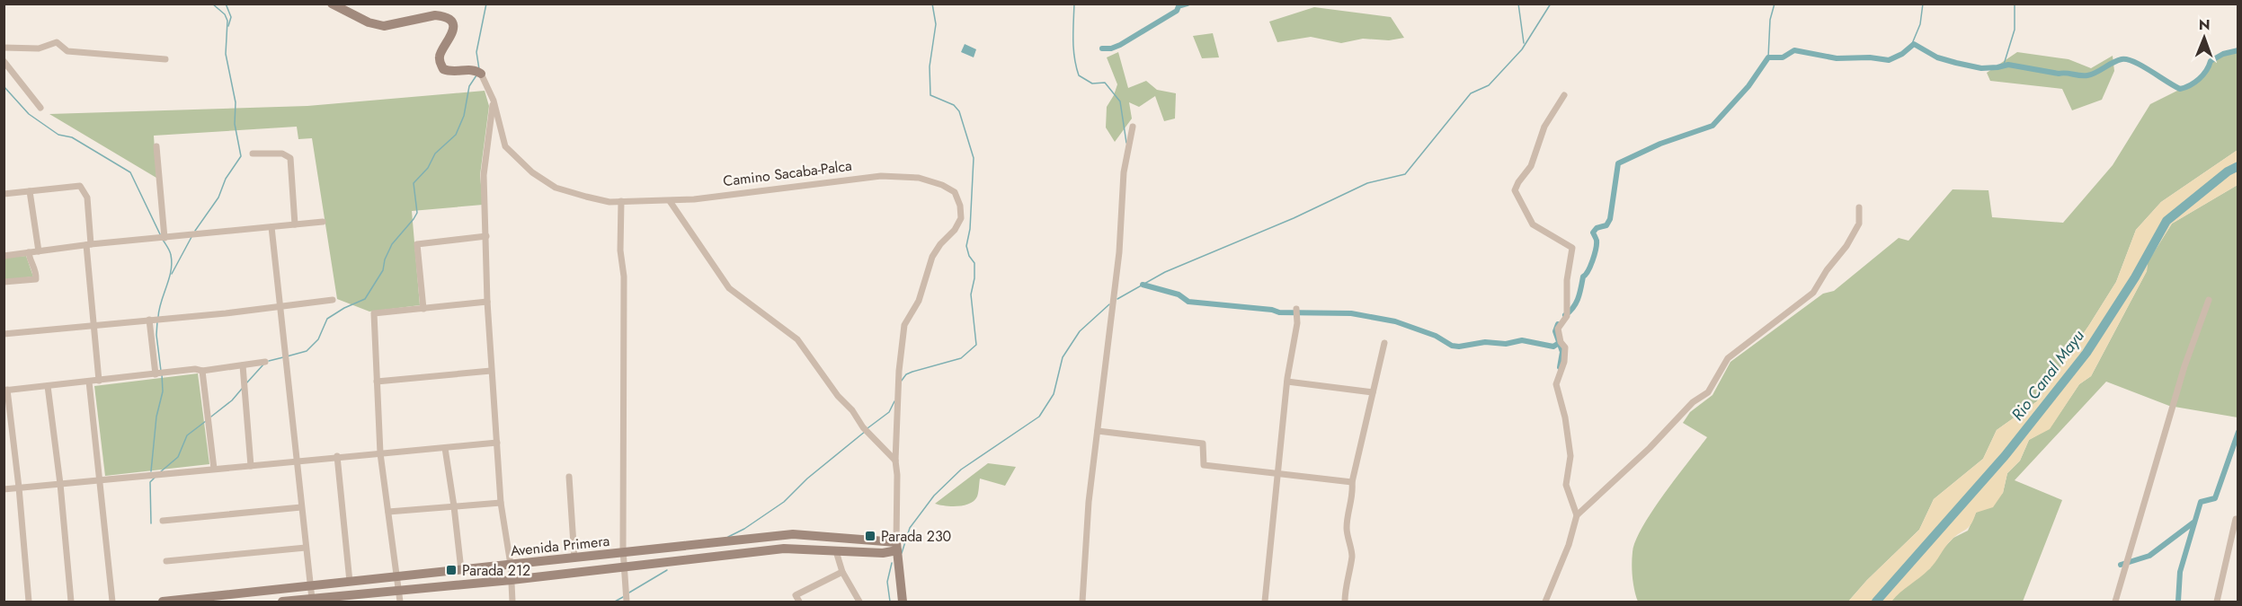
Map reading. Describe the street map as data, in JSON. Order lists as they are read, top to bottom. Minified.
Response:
{"streets":{"main road":["Camino Sacaba-Palca","Avenida Primera"]},"crossings":[["Camino Sacaba-Palca","Avenida Primera"]],"water":["Rio Canal Mayu"],"places":{"transit":["Parada 230","Parada 212"]},"north":"top"}
